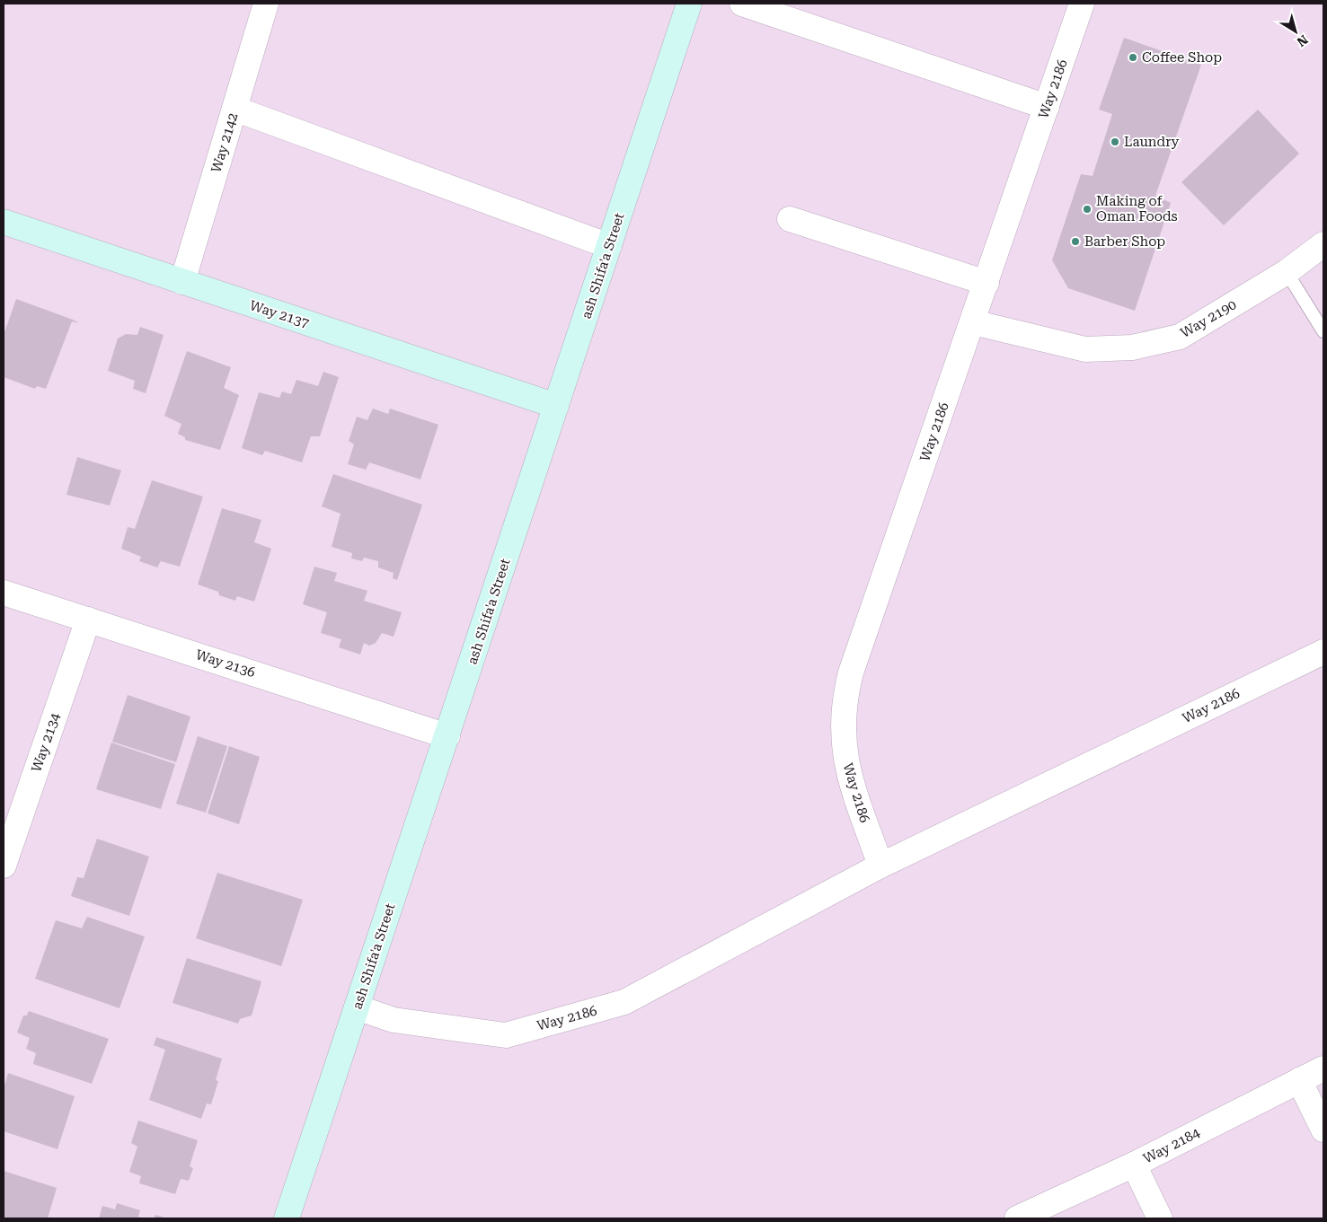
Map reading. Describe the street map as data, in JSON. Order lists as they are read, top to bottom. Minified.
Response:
{"streets":{"street":["Way 2186","Way 2142","ash Shifa'a Street","Way 2137","Way 2190","Way 2136","Way 2134","Way 2184"]},"crossings":[["Way 2186","ash Shifa'a Street"],["Way 2186","Way 2190"],["Way 2142","Way 2137"],["ash Shifa'a Street","Way 2137"],["ash Shifa'a Street","Way 2136"],["Way 2136","Way 2134"]],"places":["Coffee Shop","Laundry","Making of Oman Foods","Barber Shop"],"north":"bottom right"}
